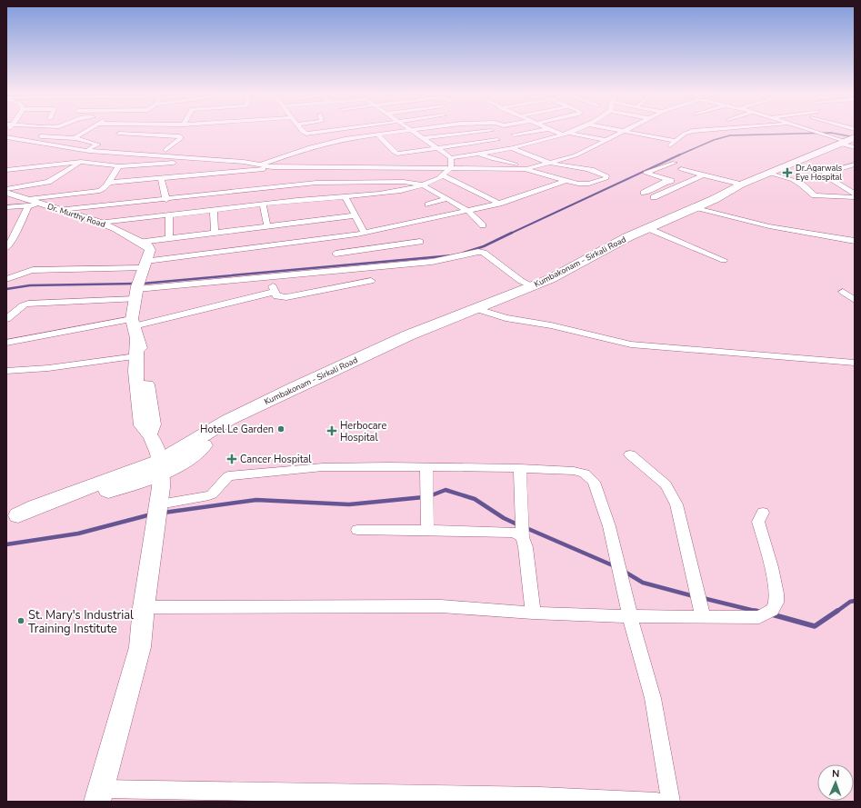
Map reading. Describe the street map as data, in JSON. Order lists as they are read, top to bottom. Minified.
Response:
{"streets":{"main road":["Dr. Murthy Road","Kumbakonam - Sirkali Road"]},"places":{"health":["Dr.Agarwals Eye Hospital","Herbocare Hospital","Cancer Hospital"],"other":["Hotel Le Garden","St. Mary's Industrial Training Institute"]},"north":"top"}
